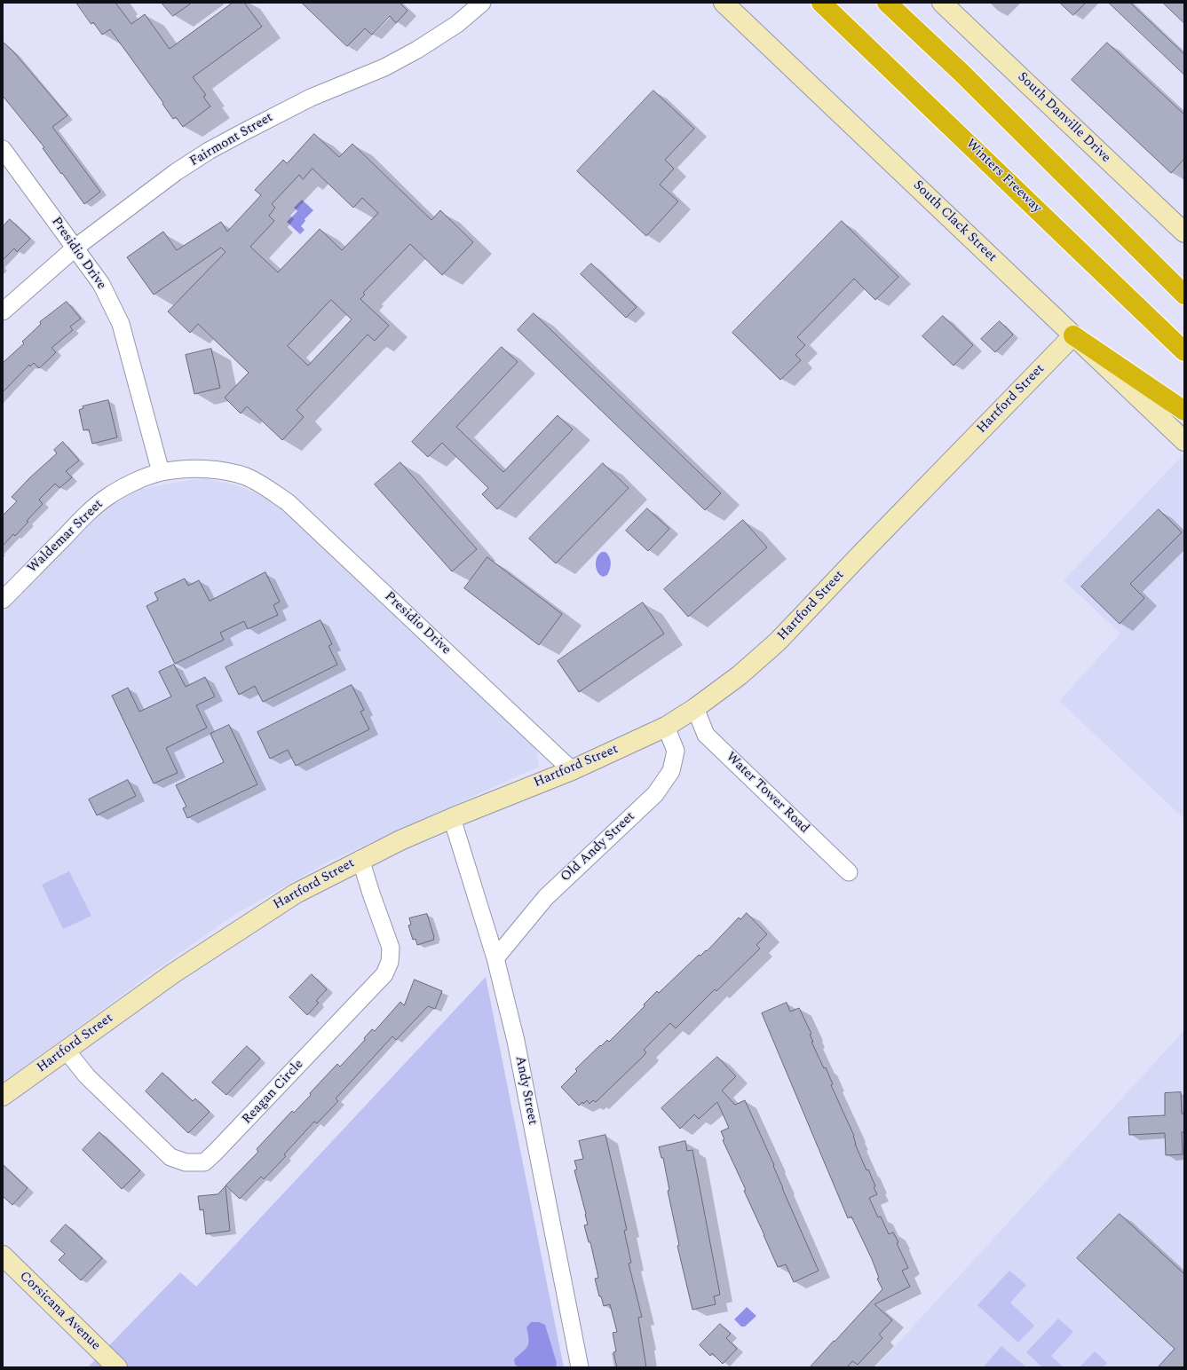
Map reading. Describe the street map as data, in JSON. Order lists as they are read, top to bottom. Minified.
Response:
{"streets":{"highway":["Winters Freeway"],"street":["South Danville Drive","Fairmont Street","South Clack Street","Presidio Drive","Hartford Street","Waldemar Street","Water Tower Road","Old Andy Street","Andy Street","Reagan Circle","Corsicana Avenue"]},"crossings":[["Fairmont Street","Presidio Drive"],["South Clack Street","Hartford Street"],["Presidio Drive","Hartford Street"],["Presidio Drive","Waldemar Street"],["Hartford Street","Water Tower Road"],["Hartford Street","Old Andy Street"],["Hartford Street","Andy Street"],["Hartford Street","Reagan Circle"],["Old Andy Street","Andy Street"]]}
